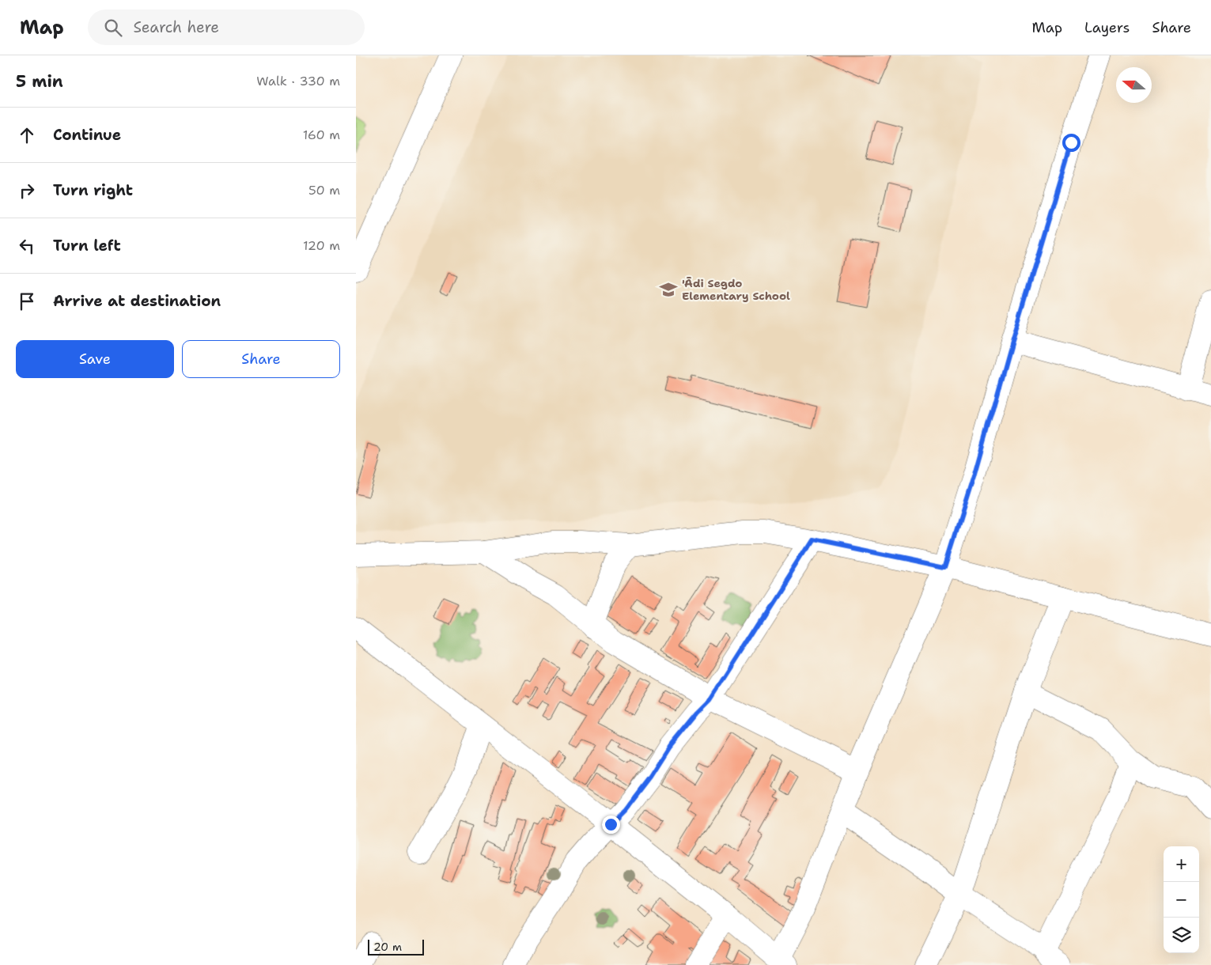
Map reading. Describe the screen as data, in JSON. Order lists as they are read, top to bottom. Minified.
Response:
{"places":{"school or university":["'Ādi Segdo Elementary School"]},"scale_bar":"20 m","north":"left","page":{"header":"Map","search":"Search here","nav":["Map","Layers","Share"],"heading":["5 min","Walk · 330 m"],"list":[["Continue","160 m"],["Turn right","50 m"],["Turn left","120 m"],"Arrive at destination"],"buttons":["Save","Share"],"map_buttons":["+","−"],"scale":"20 m"}}
